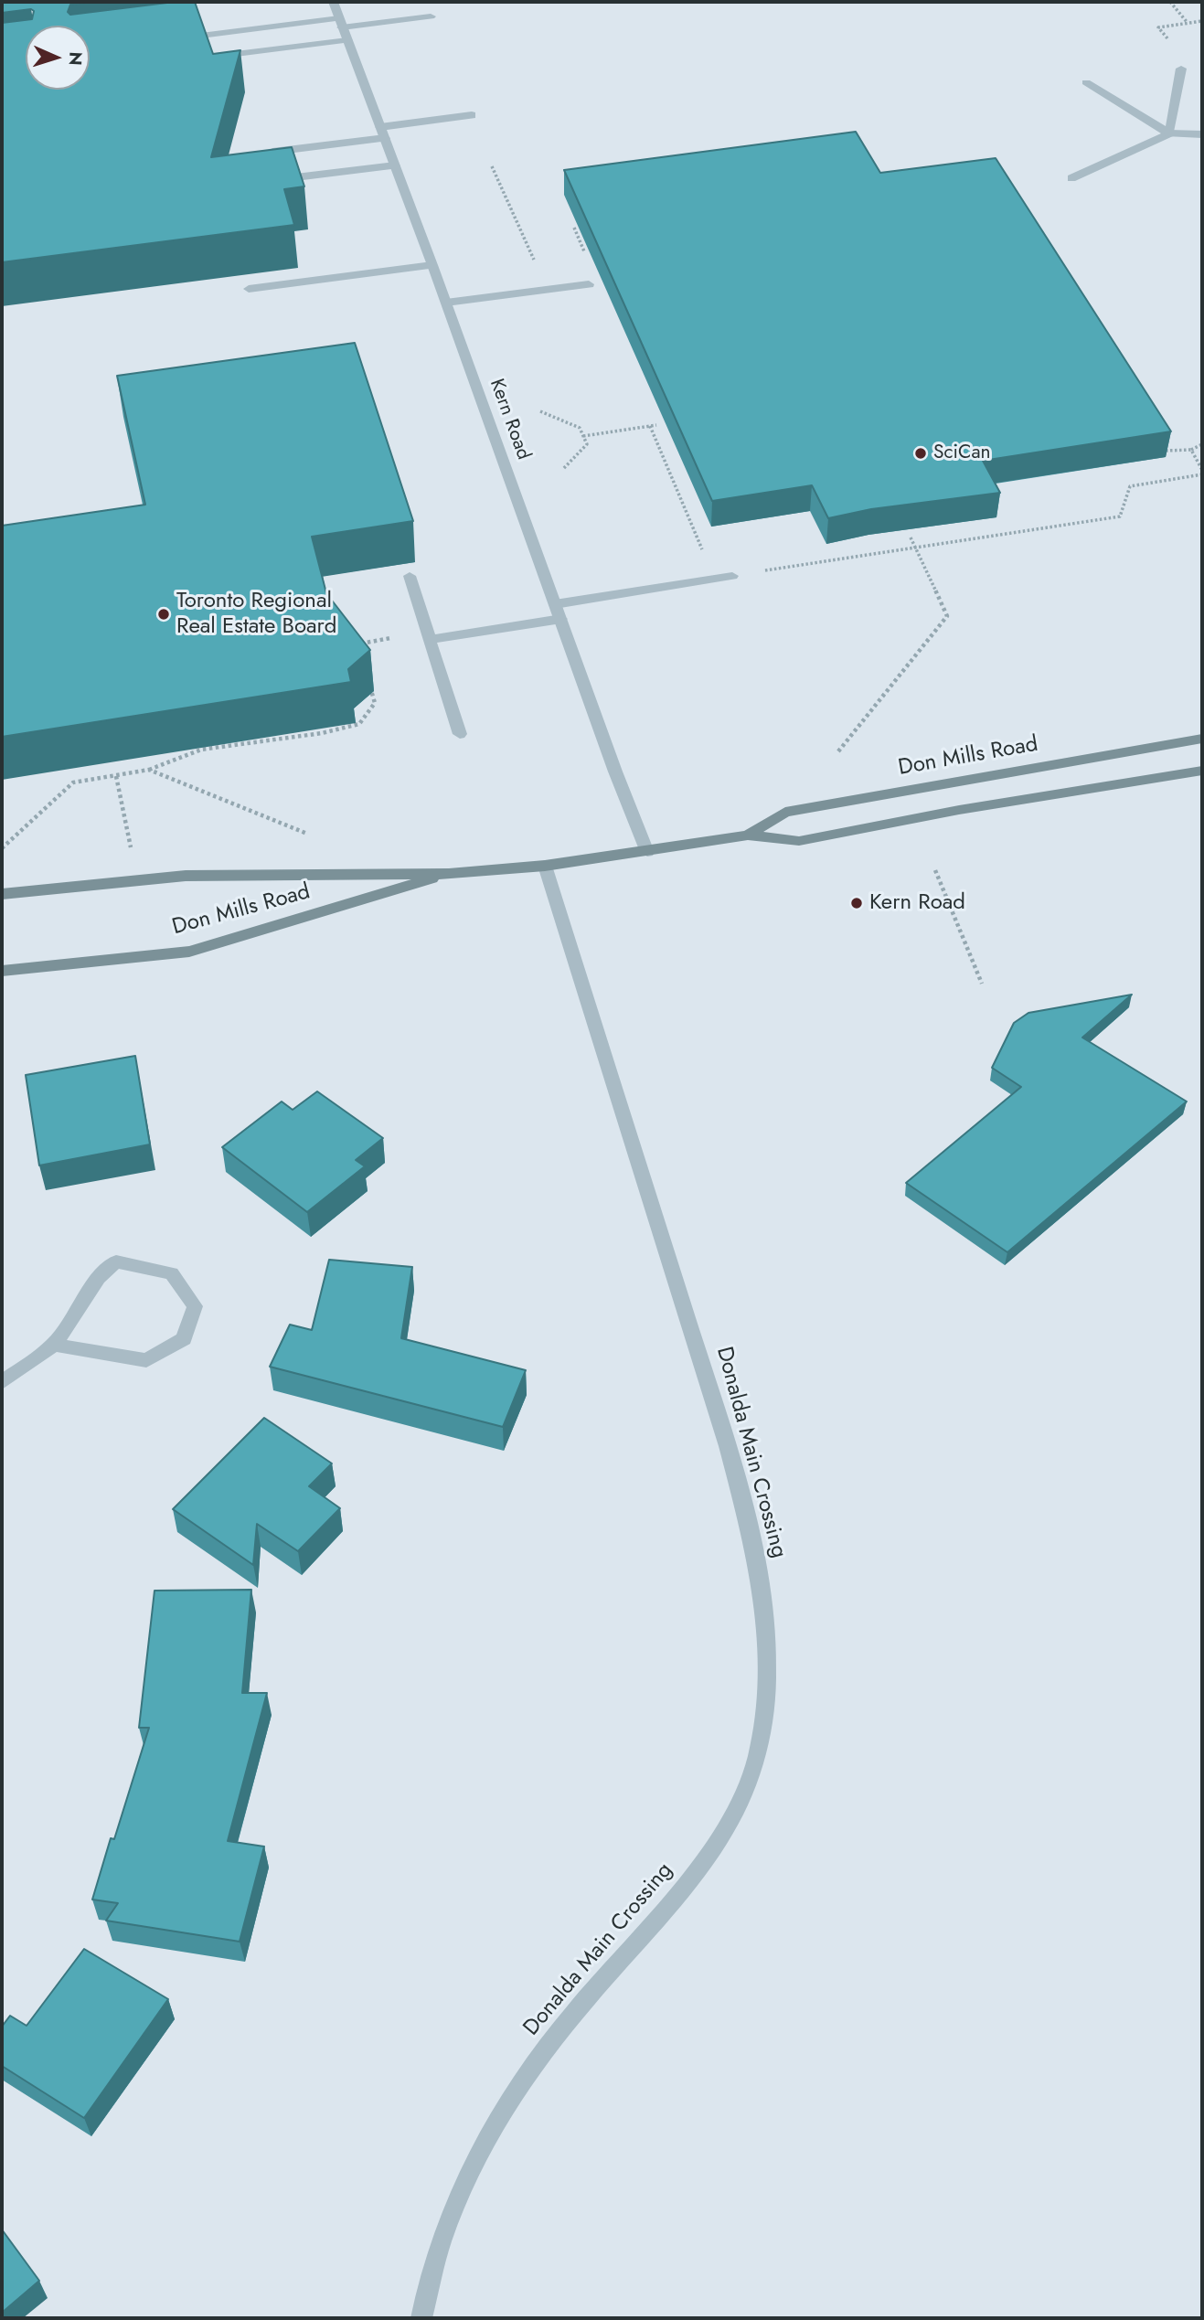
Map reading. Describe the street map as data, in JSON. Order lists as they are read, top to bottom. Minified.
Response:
{"streets":{"main road":["Don Mills Road"],"street":["Kern Road","Donalda Main Crossing"]},"crossings":[["Kern Road","Don Mills Road"],["Don Mills Road","Donalda Main Crossing"]],"places":["SciCan","Toronto Regional Real Estate Board","Kern Road"],"north":"right"}
